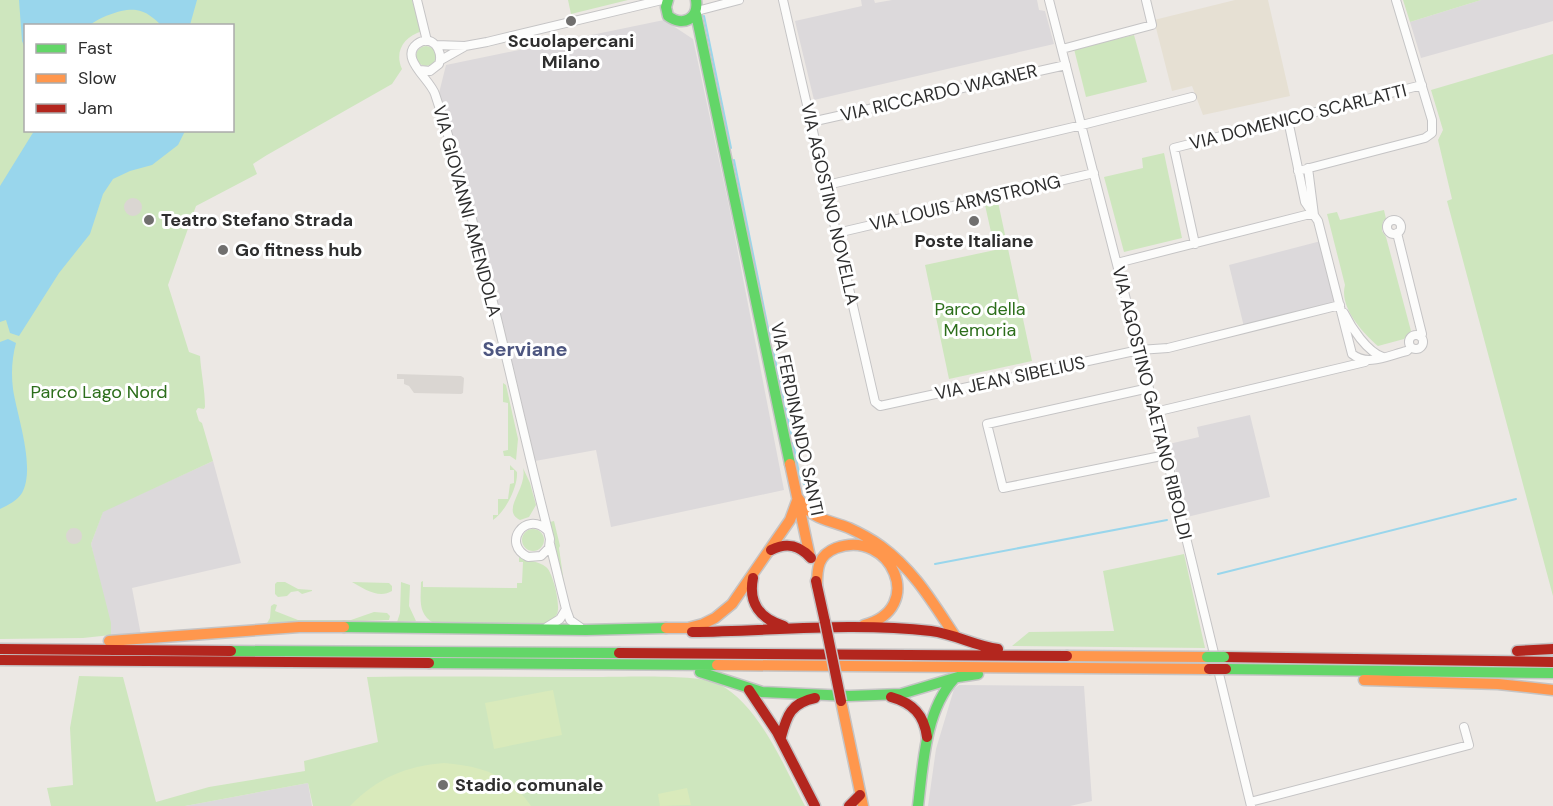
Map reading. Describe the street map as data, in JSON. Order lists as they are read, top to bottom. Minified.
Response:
{"streets":{"main road":["VIA FERDINANDO SANTI"],"street":["VIA RICCARDO WAGNER","VIA DOMENICO SCARLATTI","VIA LOUIS ARMSTRONG","VIA AGOSTINO NOVELLA","VIA GIOVANNI AMENDOLA","VIA JEAN SIBELIUS","VIA AGOSTINO GAETANO RIBOLDI"]},"crossings":[["VIA RICCARDO WAGNER","VIA AGOSTINO NOVELLA"],["VIA RICCARDO WAGNER","VIA AGOSTINO GAETANO RIBOLDI"],["VIA LOUIS ARMSTRONG","VIA AGOSTINO NOVELLA"],["VIA LOUIS ARMSTRONG","VIA AGOSTINO GAETANO RIBOLDI"],["VIA AGOSTINO NOVELLA","VIA JEAN SIBELIUS"],["VIA JEAN SIBELIUS","VIA AGOSTINO GAETANO RIBOLDI"]],"districts":["Serviane"],"parks":["Parco della Memoria","Parco Lago Nord"],"places":["Scuolapercani Milano","Teatro Stefano Strada","Poste Italiane","Go fitness hub","Stadio comunale"],"legend":["Fast","Slow","Jam"]}
